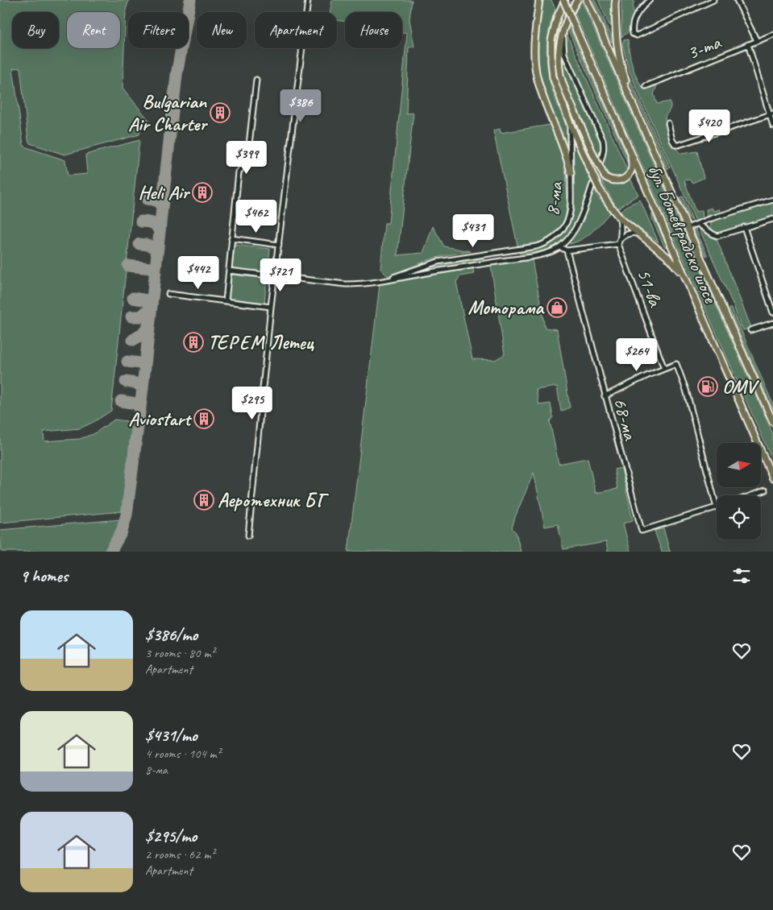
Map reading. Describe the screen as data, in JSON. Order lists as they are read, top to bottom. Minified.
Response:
{"streets":{"main road":["бул. Ботевградско шосе"],"street":["3-та","8-ма","51-ва","68-ма"]},"places":{"building":["Bulgarian Air Charter","Heli Air","ТЕРЕМ Летец","Aviostart","Аеротехник БГ"],"shop":["Моторама"],"fuel station":["OMV"]},"north":"right","page":{"chip":["Buy","Rent","Filters","New","Apartment","House"],"price":["$386","$420","$399","$462","$431","$442","$721","$264","$295"],"heading":"9 homes","list":[{"name":"$386/mo","note":"3 rooms · 80 m² · Apartment"},{"name":"$431/mo","note":"4 rooms · 104 m² · 8-ма"},{"name":"$295/mo","note":"2 rooms · 62 m² · Apartment"}]}}
